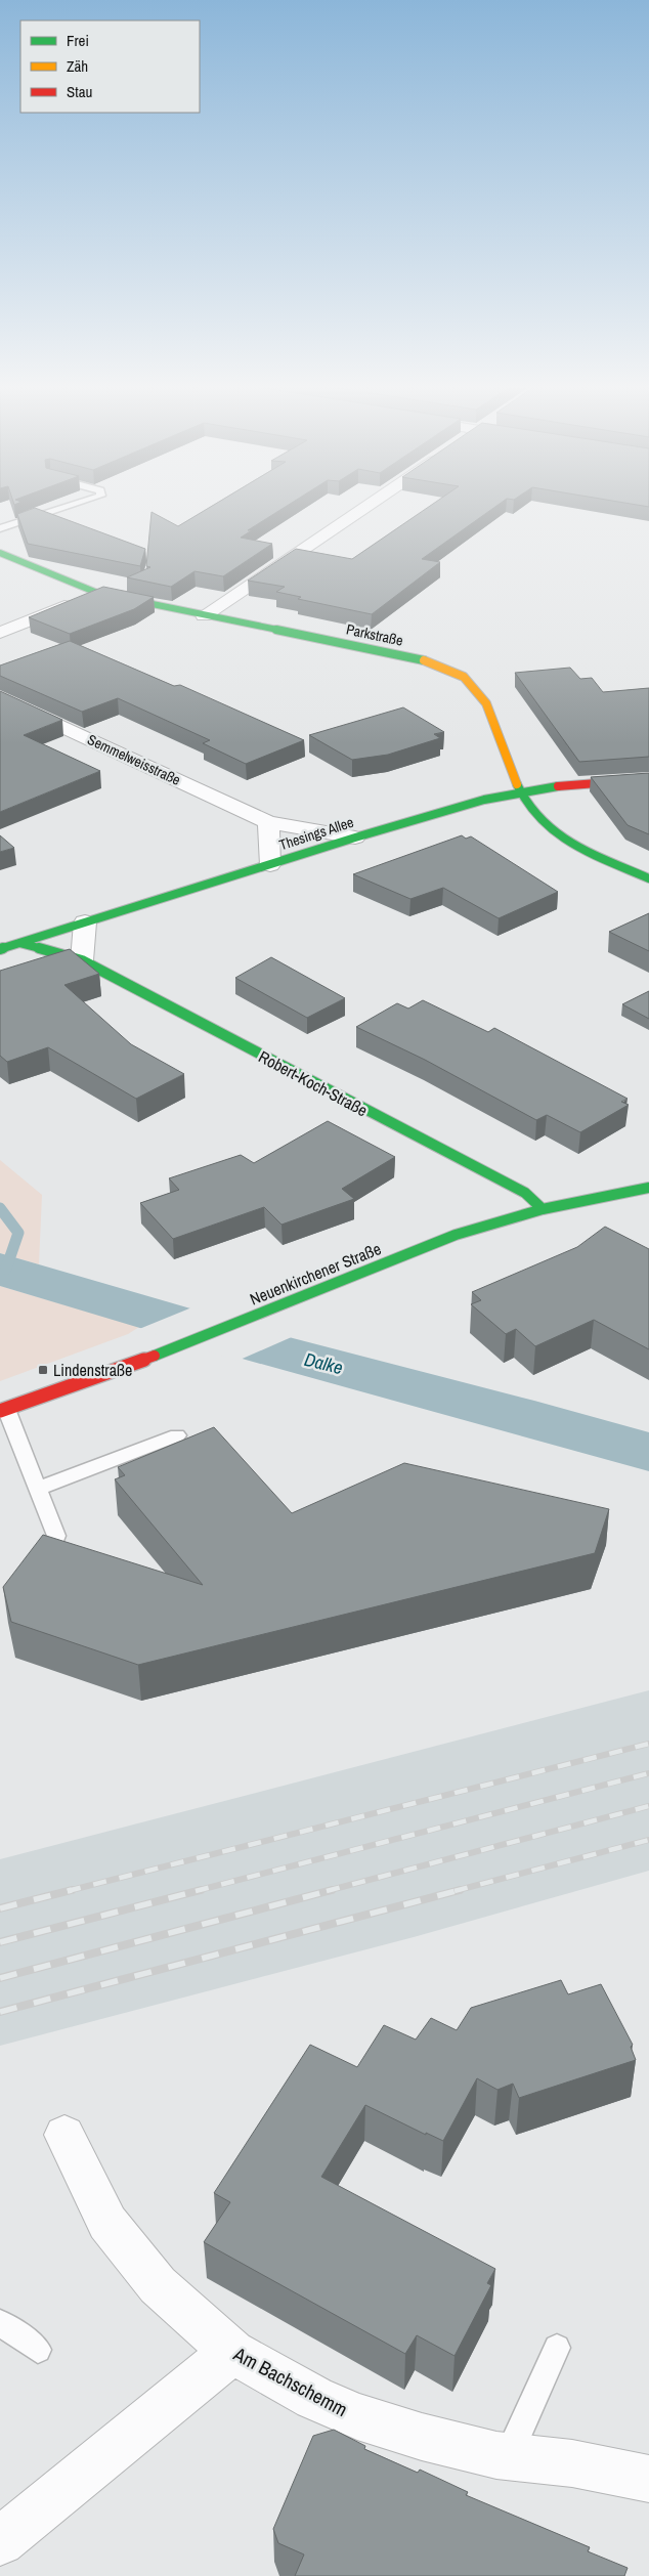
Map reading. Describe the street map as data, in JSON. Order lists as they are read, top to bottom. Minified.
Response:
{"streets":{"street":["Parkstraße","Semmelweisstraße","Thesings Allee","Robert-Koch-Straße","Neuenkirchener Straße","Am Bachschemm"]},"crossings":[["Parkstraße","Thesings Allee"],["Semmelweisstraße","Thesings Allee"],["Thesings Allee","Robert-Koch-Straße"],["Robert-Koch-Straße","Neuenkirchener Straße"]],"water":["Dalke"],"places":{"transit":["Lindenstraße"]},"legend":["Frei","Zäh","Stau"]}
